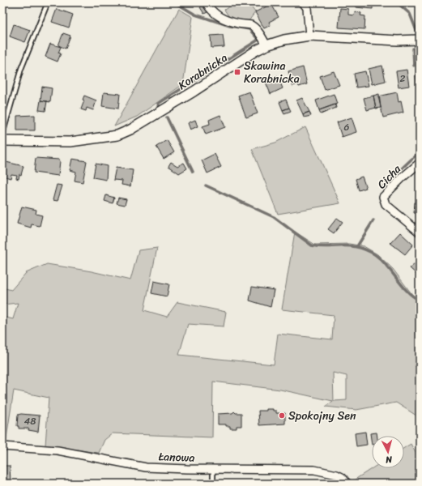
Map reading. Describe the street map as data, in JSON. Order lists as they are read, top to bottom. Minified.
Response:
{"streets":{"street":["Korabnicka","Cicha","Łanowa"]},"places":{"transit":["Skawina Korabnicka"],"other":["Spokojny Sen"]},"house_numbers":["2","6","48"],"north":"bottom"}
